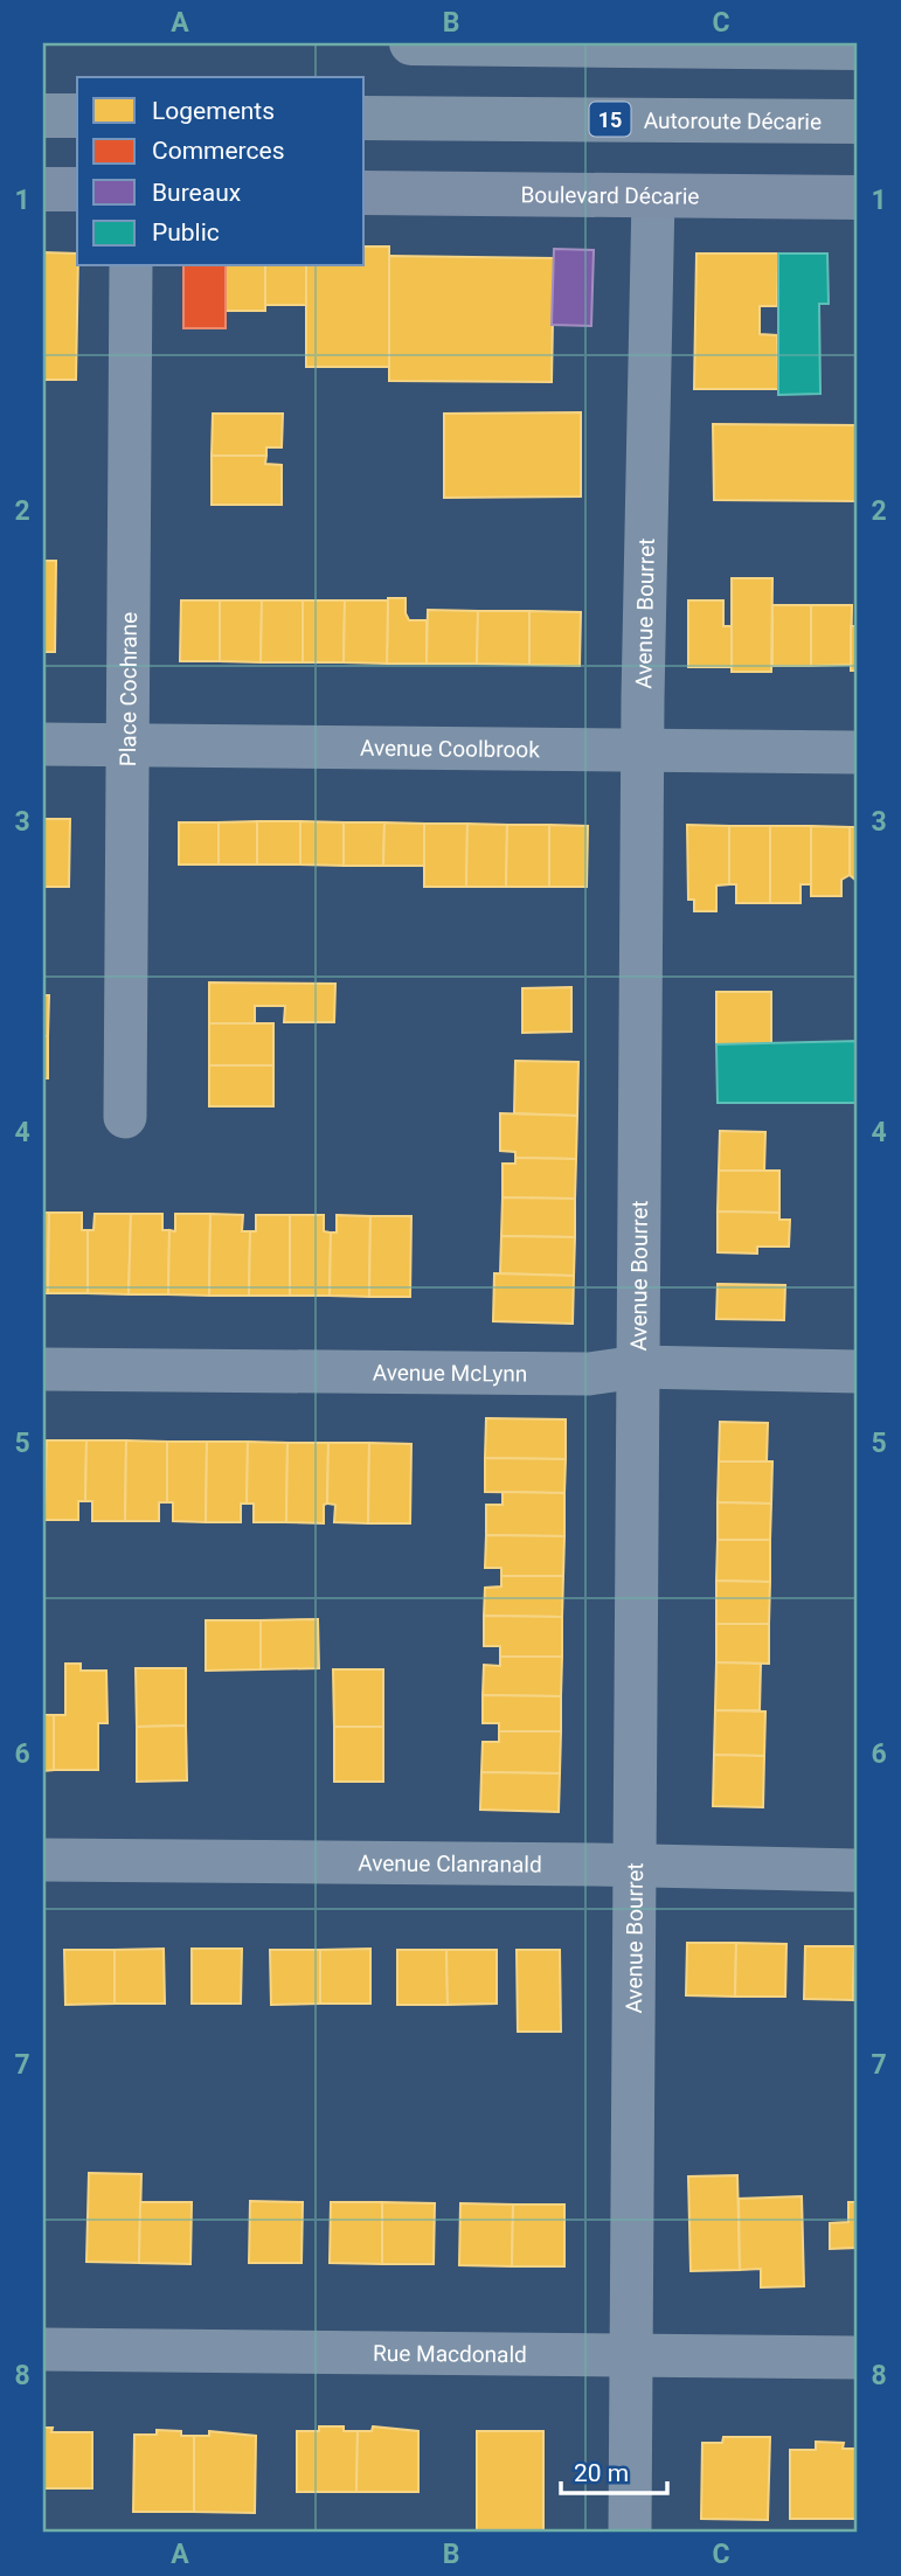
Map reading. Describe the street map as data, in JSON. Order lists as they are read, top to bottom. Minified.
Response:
{"streets":{"highway":["15","Autoroute Décarie"],"main road":["Boulevard Décarie"],"street":["Avenue Bourret","Place Cochrane","Avenue Coolbrook","Avenue McLynn","Avenue Clanranald","Rue Macdonald"]},"crossings":[["Boulevard Décarie","Avenue Bourret"],["Avenue Bourret","Avenue Coolbrook"],["Avenue Bourret","Avenue McLynn"],["Avenue Bourret","Avenue Clanranald"],["Avenue Bourret","Rue Macdonald"],["Place Cochrane","Avenue Coolbrook"]],"legend":["Logements","Commerces","Bureaux","Public"],"scale_bar":"20 m","grid":{"columns":["A","B","C"],"rows":["1","2","3","4","5","6","7","8"]}}
